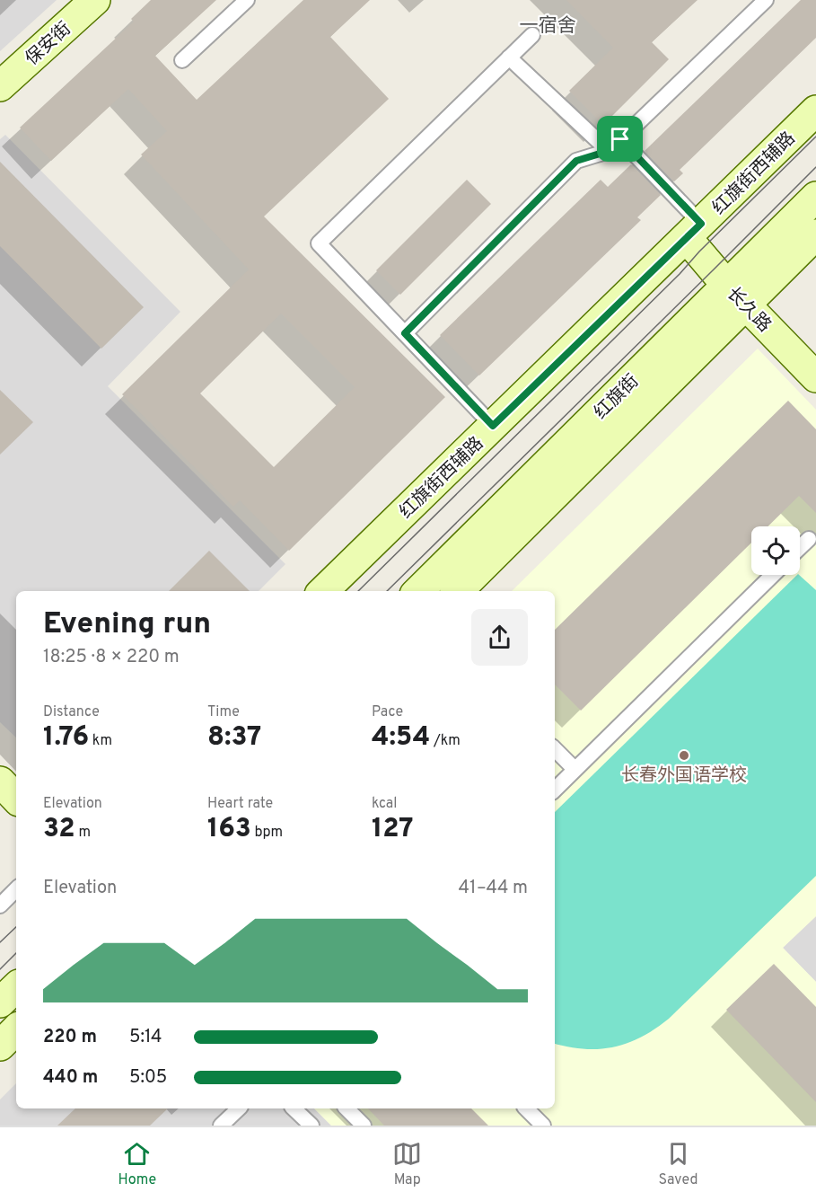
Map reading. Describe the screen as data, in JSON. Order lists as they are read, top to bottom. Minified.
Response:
{"streets":{"main road":["保安街","红旗街西辅路","长久路","红旗街"]},"crossings":[["红旗街西辅路","长久路"],["长久路","红旗街"]],"districts":["一宿舍"],"places":["长春外国语学校"],"page":{"heading":["Evening run","18:25 · 8 × 220 m"],"stats":[["Distance","1.76 km"],["Time","8:37"],["Pace","4:54 /km"],["Elevation","32 m"],["Heart rate","163 bpm"],["kcal","127"]],"chart":["Elevation","41–44 m"],"list":[{"name":"220 m","note":"5:14"},{"name":"440 m","note":"5:05"}],"tabs":["Home","Map","Saved"]}}
